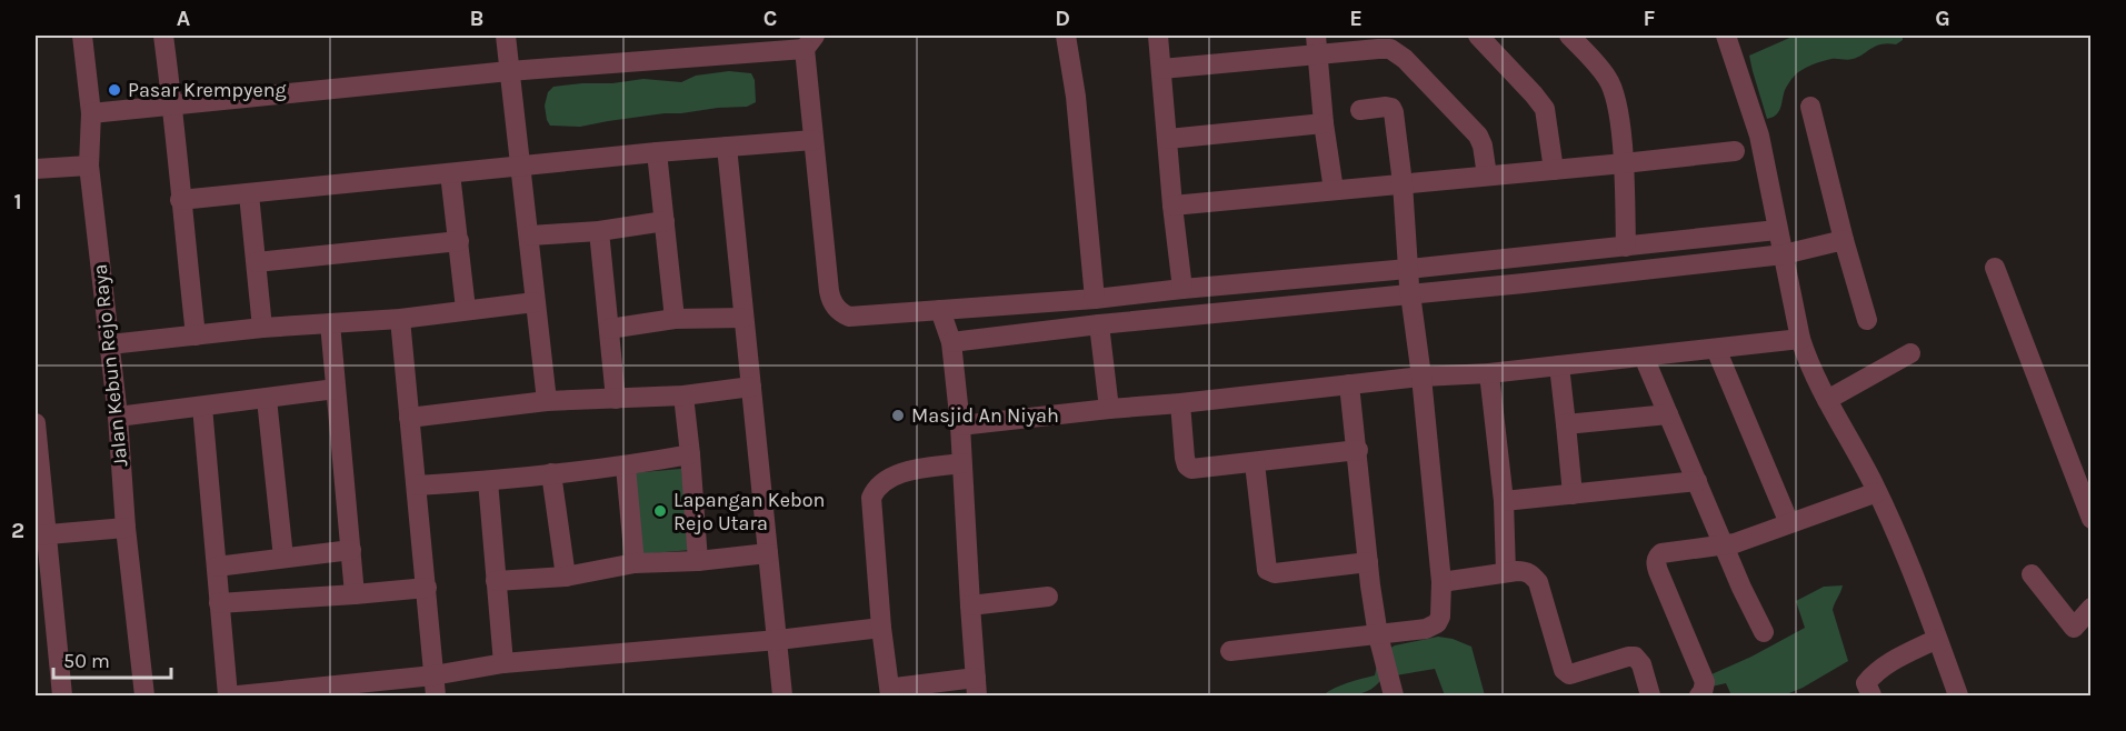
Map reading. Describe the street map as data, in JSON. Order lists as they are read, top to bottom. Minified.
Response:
{"streets":{"street":["Jalan Kebun Rejo Raya"]},"places":["Pasar Krempyeng","Masjid An Niyah","Lapangan Kebon Rejo Utara"],"scale_bar":"50 m","grid":{"columns":["A","B","C","D","E","F","G"],"rows":["1","2"]}}
